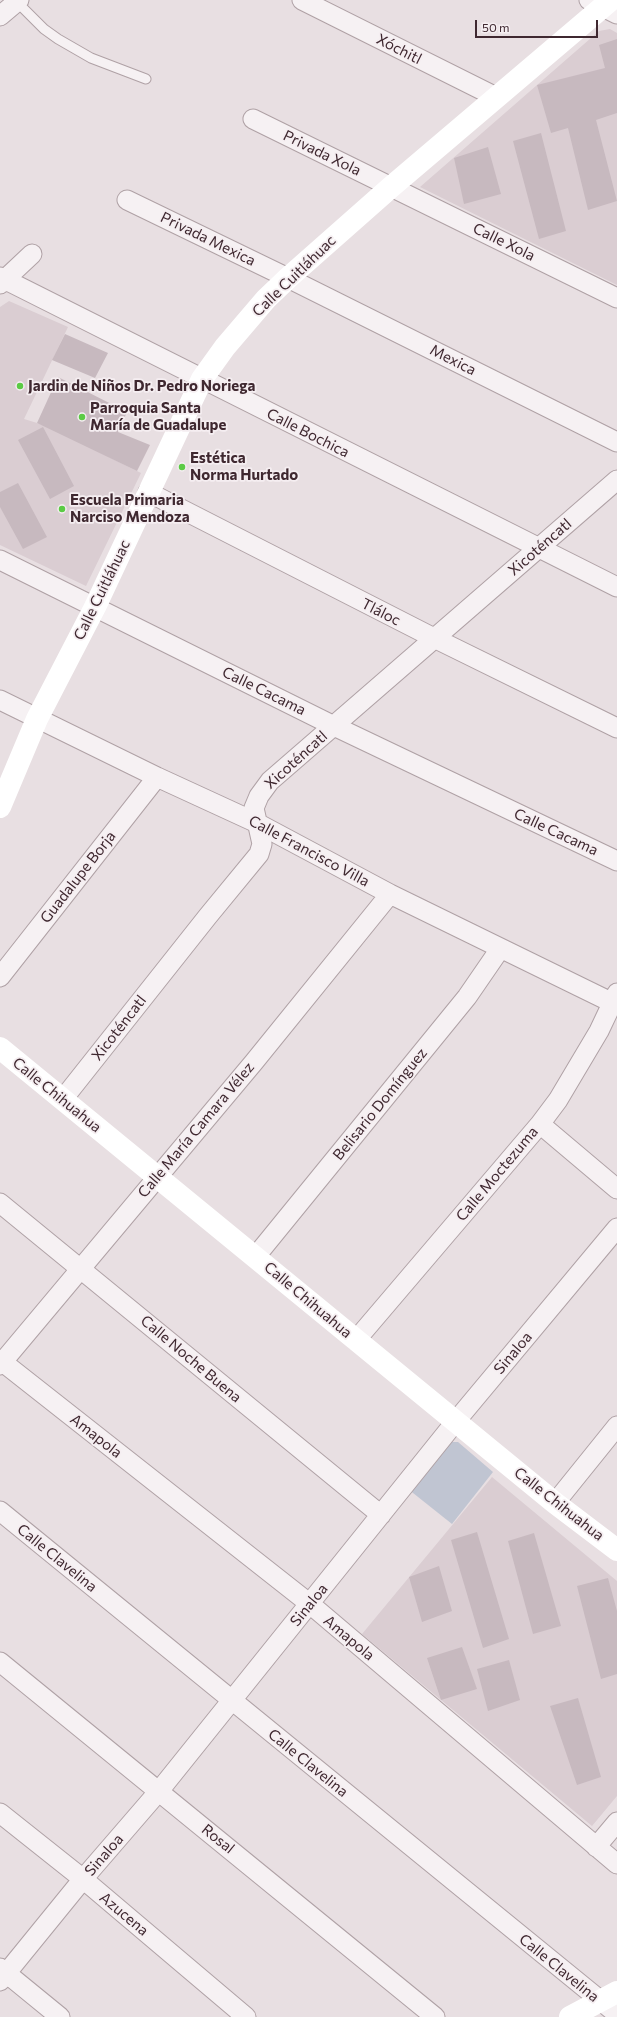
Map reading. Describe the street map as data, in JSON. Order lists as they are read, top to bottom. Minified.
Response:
{"streets":{"street":["Xóchitl","Privada Xola","Privada Mexica","Calle Xola","Calle Cuitláhuac","Mexica","Calle Bochica","Xicoténcatl","Tláloc","Calle Cacama","Calle Francisco Villa","Guadalupe Borja","Calle Chihuahua","Belisario Domínguez","Calle María Camara Vélez","Calle Moctezuma","Sinaloa","Calle Noche Buena","Amapola","Calle Clavelina","Rosal","Azucena"]},"crossings":[["Xóchitl","Calle Cuitláhuac"],["Privada Xola","Calle Xola"],["Privada Xola","Calle Cuitláhuac"],["Privada Mexica","Calle Cuitláhuac"],["Privada Mexica","Mexica"],["Calle Xola","Calle Cuitláhuac"],["Calle Cuitláhuac","Mexica"],["Calle Cuitláhuac","Calle Bochica"],["Calle Cuitláhuac","Tláloc"],["Calle Cuitláhuac","Calle Cacama"],["Calle Cuitláhuac","Calle Francisco Villa"],["Calle Bochica","Xicoténcatl"],["Xicoténcatl","Tláloc"],["Xicoténcatl","Calle Cacama"],["Xicoténcatl","Calle Francisco Villa"],["Xicoténcatl","Calle Chihuahua"],["Calle Francisco Villa","Guadalupe Borja"],["Calle Francisco Villa","Belisario Domínguez"],["Calle Francisco Villa","Calle María Camara Vélez"],["Calle Francisco Villa","Calle Moctezuma"],["Calle Chihuahua","Belisario Domínguez"],["Calle Chihuahua","Calle María Camara Vélez"],["Calle Chihuahua","Calle Moctezuma"],["Calle Chihuahua","Sinaloa"],["Calle María Camara Vélez","Calle Noche Buena"],["Calle María Camara Vélez","Amapola"],["Sinaloa","Calle Noche Buena"],["Sinaloa","Amapola"],["Sinaloa","Calle Clavelina"],["Sinaloa","Rosal"],["Sinaloa","Azucena"]],"places":["Jardin de Niños Dr. Pedro Noriega","Parroquia Santa María de Guadalupe","Estética Norma Hurtado","Escuela Primaria Narciso Mendoza"],"scale_bar":"50 m"}
